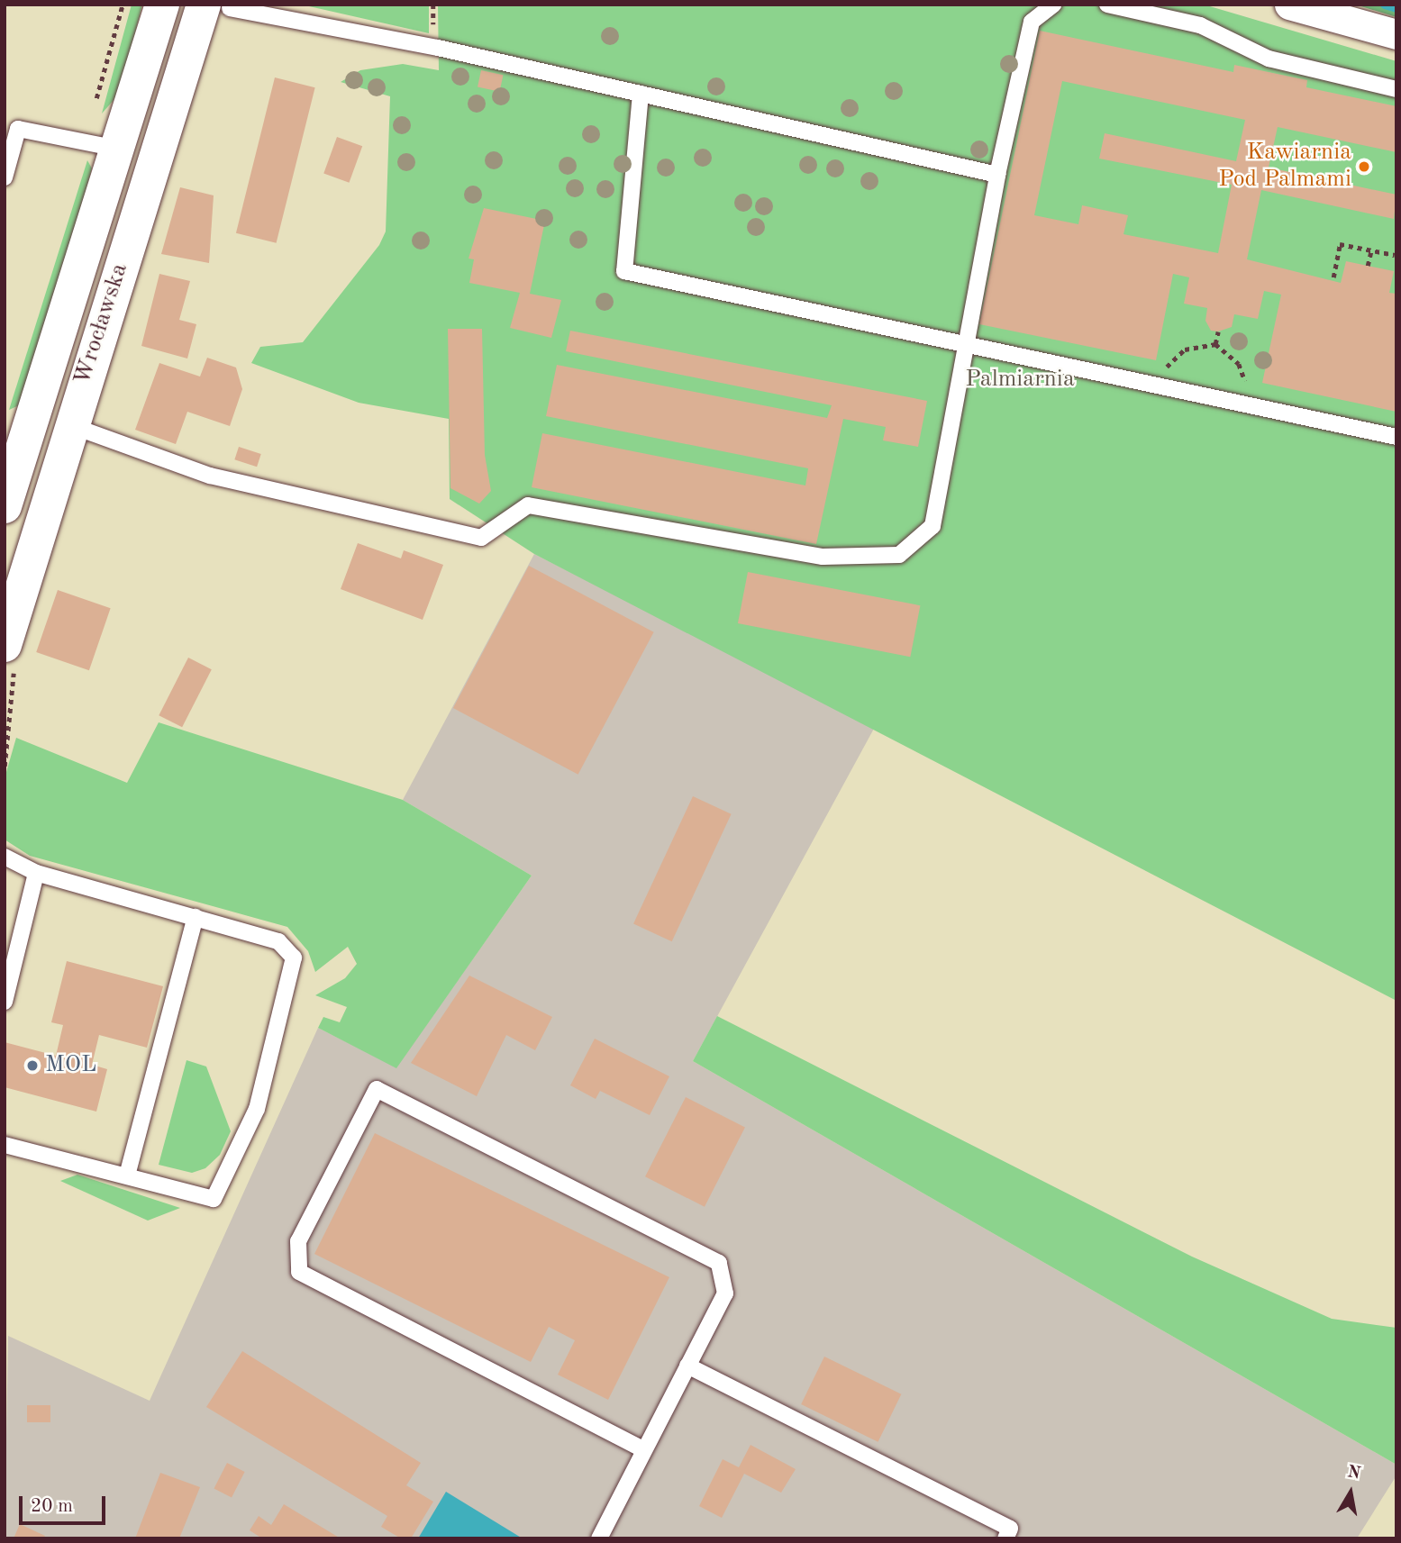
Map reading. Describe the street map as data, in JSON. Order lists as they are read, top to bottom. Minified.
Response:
{"streets":{"main road":["Wrocławska"]},"parks":["Palmiarnia"],"places":["Kawiarnia Pod Palmami","MOL"],"scale_bar":"20 m","north":"top"}
